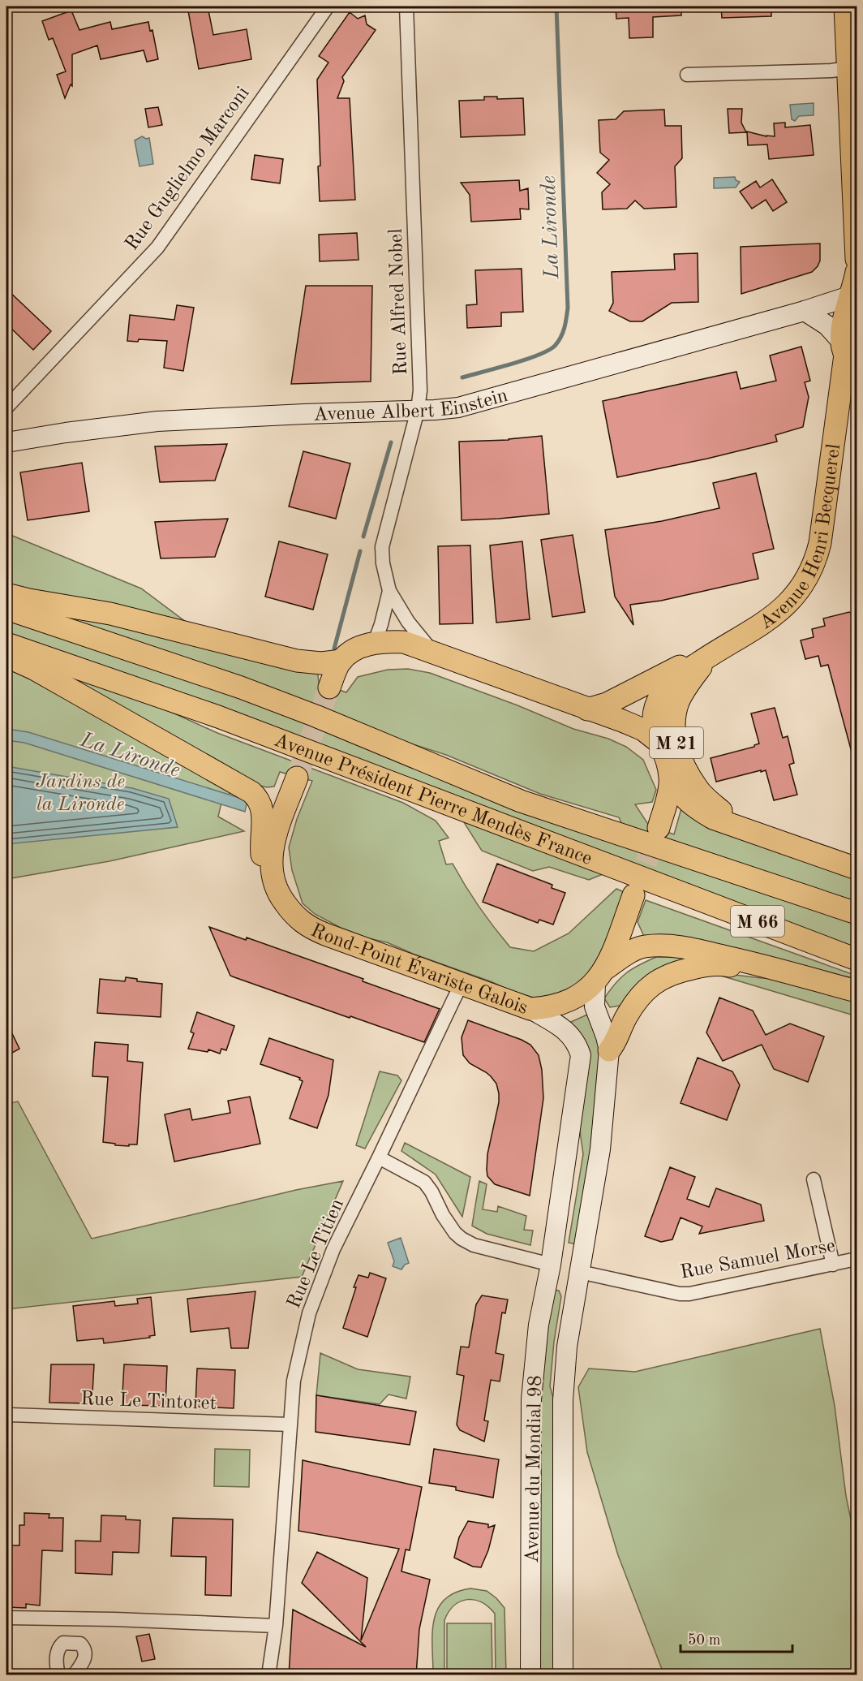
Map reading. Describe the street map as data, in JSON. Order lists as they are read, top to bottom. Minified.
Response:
{"streets":{"main road":["Avenue Albert Einstein","Avenue Henri Becquerel","M 21","Avenue Président Pierre Mendès France","M 66","Rond-Point Évariste Galois","Avenue du Mondial 98"],"street":["Rue Guglielmo Marconi","Rue Alfred Nobel","Rue Le Titien","Rue Samuel Morse","Rue Le Tintoret"]},"crossings":[["Rue Alfred Nobel","Avenue Albert Einstein"],["Avenue Albert Einstein","Avenue Henri Becquerel"],["Avenue Henri Becquerel","M 21"],["M 66","Rond-Point Évariste Galois"],["M 66","Avenue du Mondial 98"],["Rond-Point Évariste Galois","Rue Le Titien"],["Rond-Point Évariste Galois","Avenue du Mondial 98"],["Rue Le Titien","Rue Le Tintoret"],["Rue Samuel Morse","Avenue du Mondial 98"]],"water":["La Lironde"],"parks":["Jardins de la Lironde"],"scale_bar":"50 m"}
